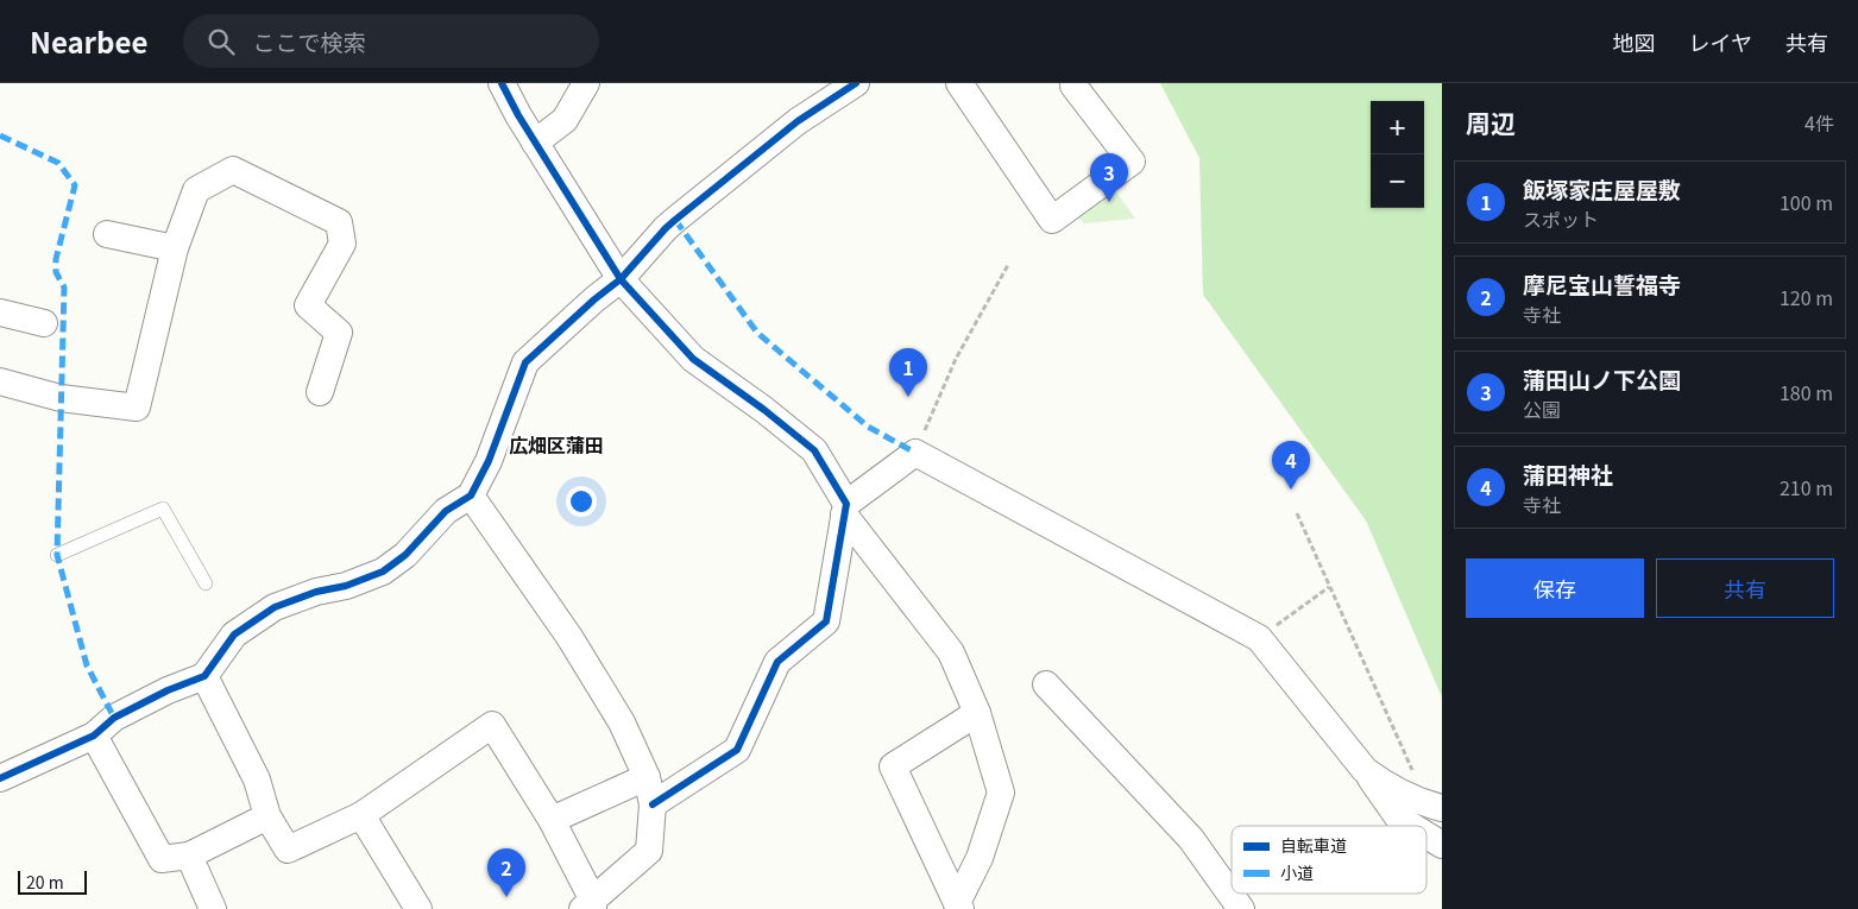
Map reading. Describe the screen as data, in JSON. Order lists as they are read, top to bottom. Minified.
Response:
{"districts":["広畑区蒲田"],"legend":["自転車道","小道"],"scale_bar":"20 m","page":{"header":"Nearbee","search":"ここで検索","nav":["地図","レイヤ","共有"],"heading":["周辺","4件"],"map_buttons":["+","−"],"pins":["3","1","4","2"],"list":[{"mark":"1","name":"飯塚家庄屋屋敷","note":"スポット","value":"100 m"},{"mark":"2","name":"摩尼宝山誓福寺","note":"寺社","value":"120 m"},{"mark":"3","name":"蒲田山ノ下公園","note":"公園","value":"180 m"},{"mark":"4","name":"蒲田神社","note":"寺社","value":"210 m"}],"buttons":["保存","共有"],"scale":"20 m"}}
